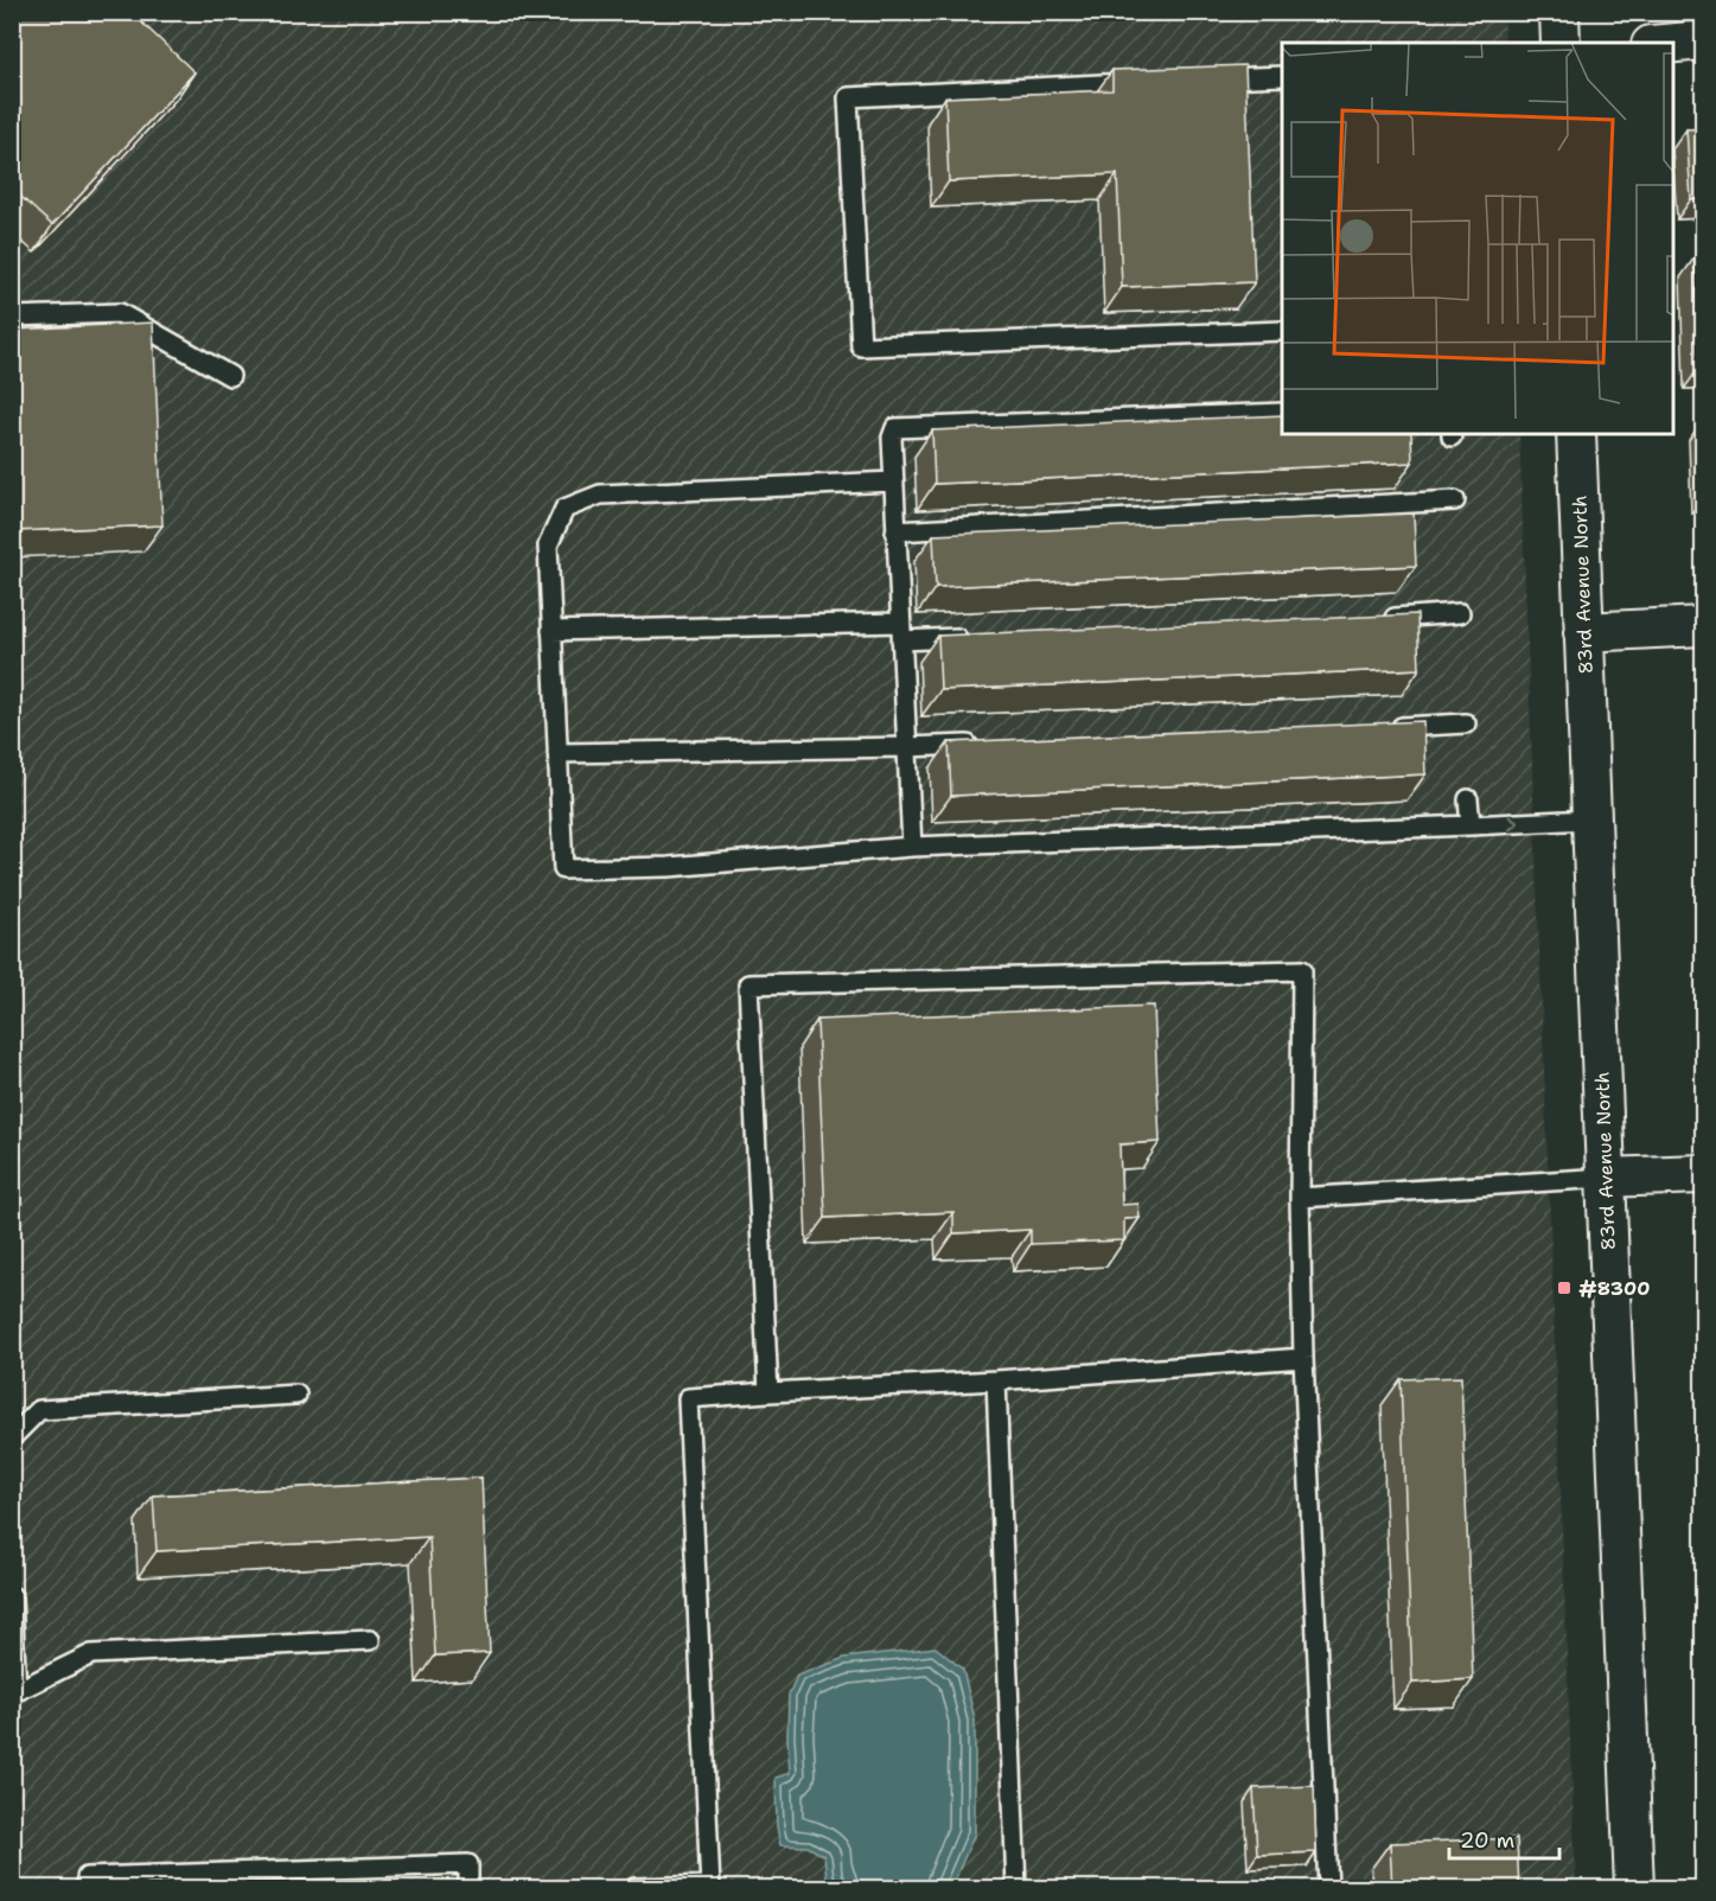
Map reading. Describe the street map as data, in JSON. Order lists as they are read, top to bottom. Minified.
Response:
{"streets":{"street":["83rd Avenue North"]},"places":{"transit":["#8300"]},"scale_bar":"20 m"}
